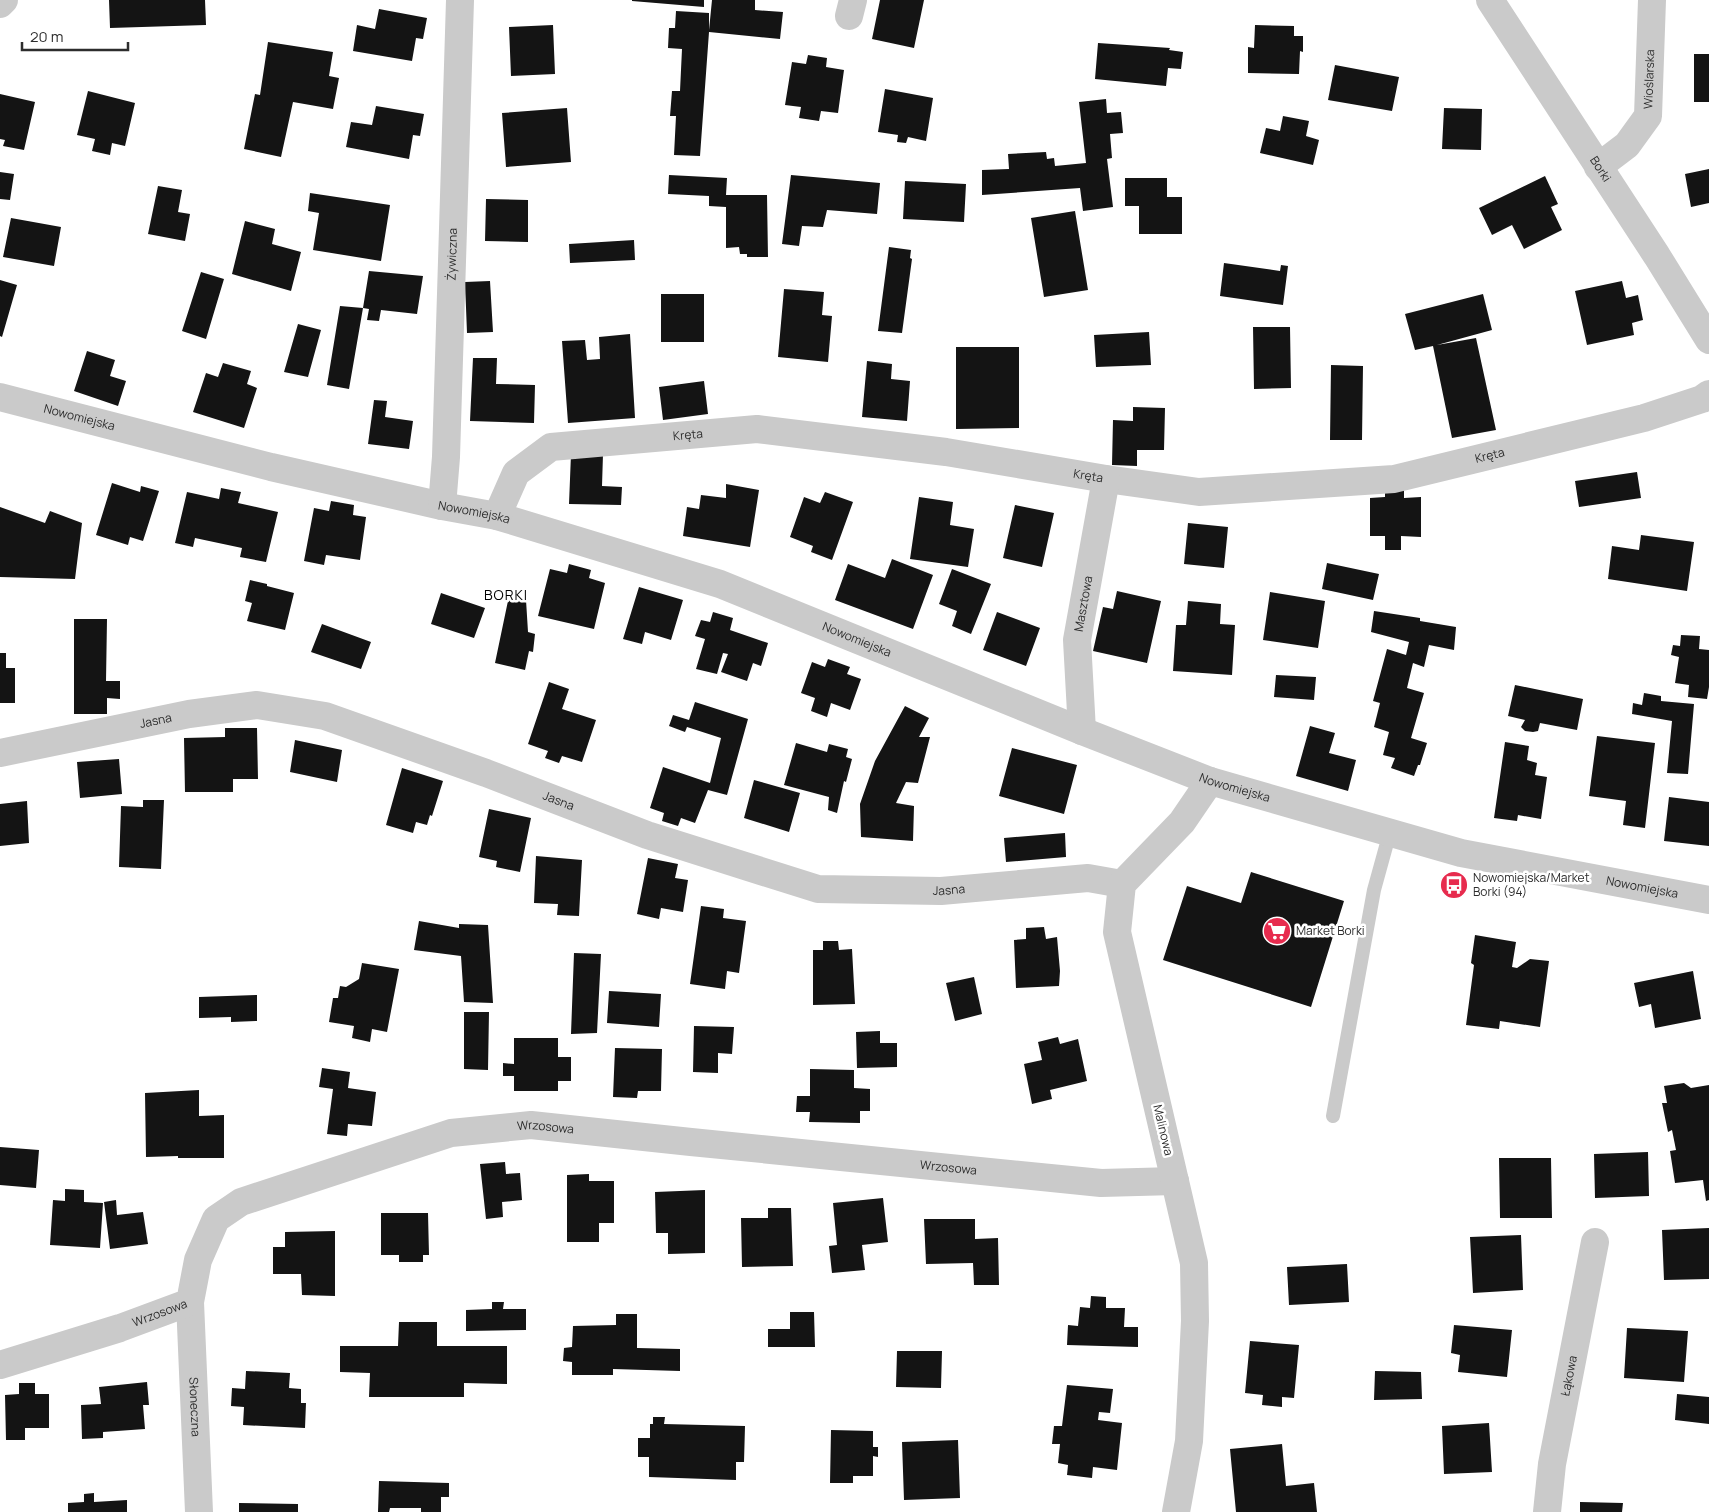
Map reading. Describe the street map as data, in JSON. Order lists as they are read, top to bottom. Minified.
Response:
{"streets":{"street":["Wioślarska","Borki","Żywiczna","Nowomiejska","Kręta","Masztowa","Jasna","Wrzosowa","Malinowa","Łąkowa","Słoneczna"]},"crossings":[["Wioślarska","Borki"],["Żywiczna","Nowomiejska"],["Nowomiejska","Kręta"],["Nowomiejska","Masztowa"],["Kręta","Masztowa"],["Jasna","Malinowa"],["Wrzosowa","Malinowa"],["Wrzosowa","Słoneczna"]],"districts":["BORKI"],"places":{"bus stop":["Nowomiejska/Market Borki (94)"],"supermarket":["Market Borki"]},"scale_bar":"20 m"}
